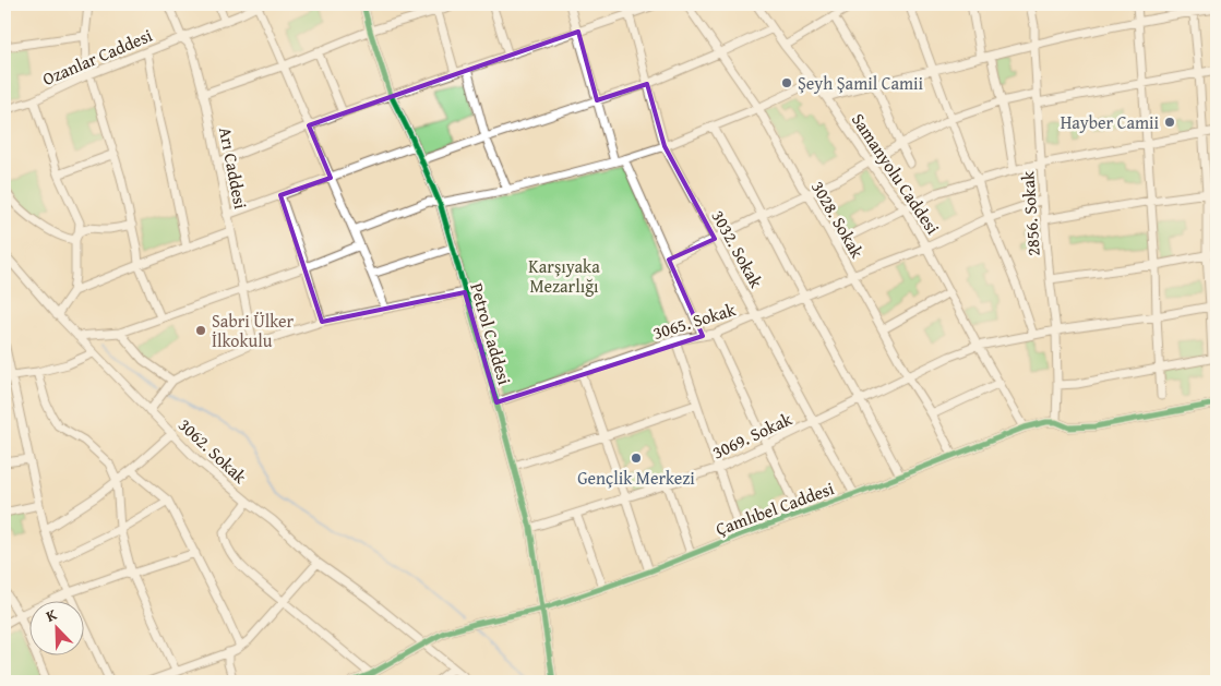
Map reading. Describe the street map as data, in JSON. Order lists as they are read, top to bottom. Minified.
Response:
{"streets":{"street":["Ozanlar Caddesi","Arı Caddesi","Samanyolu Caddesi","2856. Sokak","3028. Sokak","3032. Sokak","3065. Sokak","Petrol Caddesi","3069. Sokak","3062. Sokak","Çamlıbel Caddesi"]},"crossings":[["Ozanlar Caddesi","Arı Caddesi"],["Samanyolu Caddesi","3065. Sokak"],["Samanyolu Caddesi","3069. Sokak"],["Samanyolu Caddesi","Çamlıbel Caddesi"],["2856. Sokak","3065. Sokak"],["2856. Sokak","3069. Sokak"],["2856. Sokak","Çamlıbel Caddesi"],["3028. Sokak","3065. Sokak"],["3028. Sokak","3069. Sokak"],["3028. Sokak","Çamlıbel Caddesi"],["3032. Sokak","3065. Sokak"],["3032. Sokak","3069. Sokak"],["3032. Sokak","Çamlıbel Caddesi"],["3065. Sokak","Petrol Caddesi"],["Petrol Caddesi","3069. Sokak"],["Petrol Caddesi","Çamlıbel Caddesi"],["3062. Sokak","Çamlıbel Caddesi"]],"parks":["Karşıyaka Mezarlığı"],"places":["Şeyh Şamil Camii","Hayber Camii","Sabri Ülker İlkokulu","Gençlik Merkezi"],"north":"top left"}
